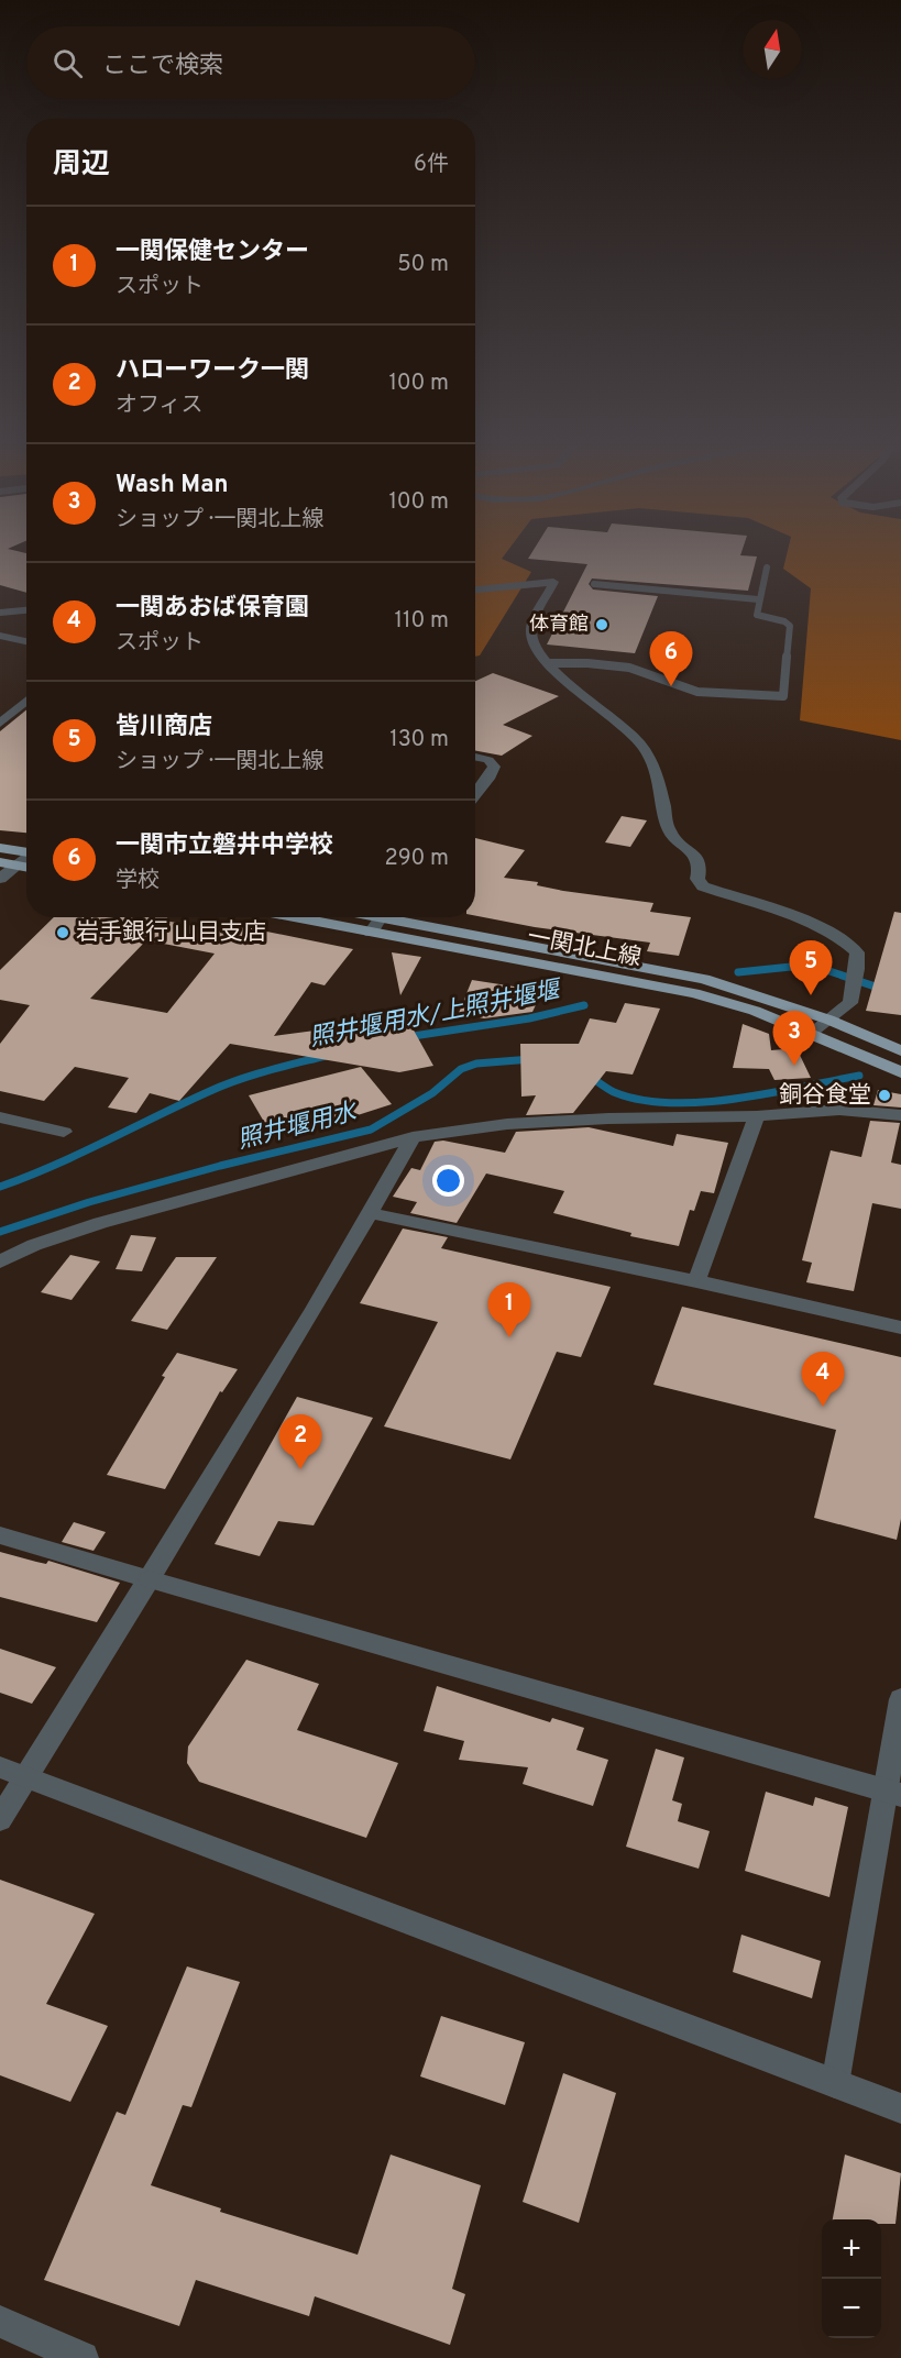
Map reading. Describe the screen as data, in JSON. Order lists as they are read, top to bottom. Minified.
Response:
{"streets":{"main road":["一関北上線"]},"water":["照井堰用水/上照井堰堰","照井堰用水"],"places":["体育館","岩手銀行 山目支店","銅谷食堂"],"north":"top","page":{"search":"ここで検索","heading":["周辺","6件"],"list":[{"mark":"1","name":"一関保健センター","note":"スポット","value":"50 m"},{"mark":"2","name":"ハローワーク一関","note":"オフィス","value":"100 m"},{"mark":"3","name":"Wash Man","note":"ショップ · 一関北上線","value":"100 m"},{"mark":"4","name":"一関あおば保育園","note":"スポット","value":"110 m"},{"mark":"5","name":"皆川商店","note":"ショップ · 一関北上線","value":"130 m"},{"mark":"6","name":"一関市立磐井中学校","note":"学校","value":"290 m"}],"pins":["6","5","3","1","4","2"],"map_buttons":["+","−"]}}
